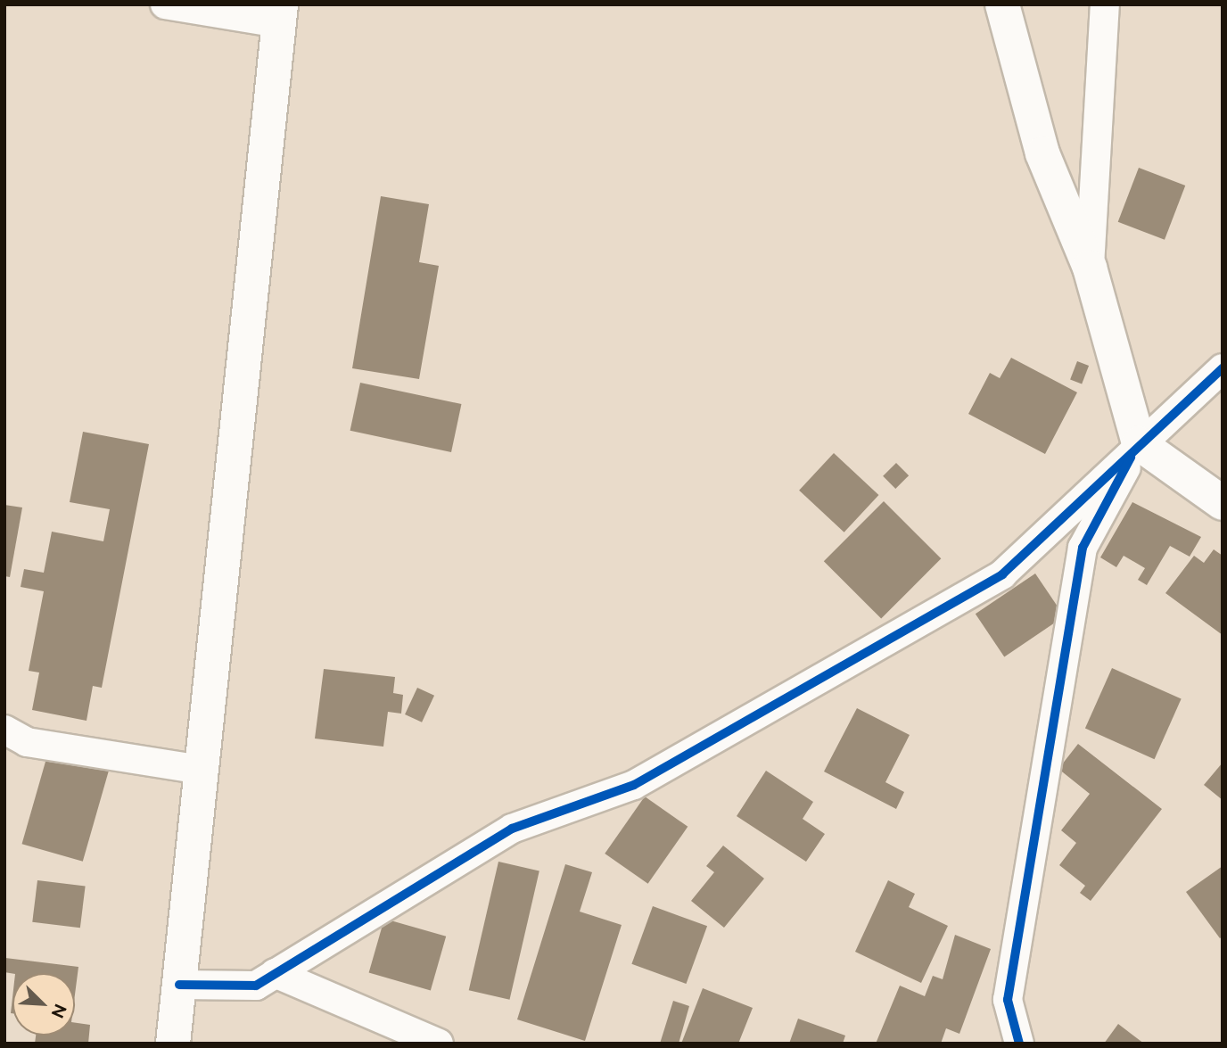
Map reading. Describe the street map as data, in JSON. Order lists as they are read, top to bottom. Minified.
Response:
{"north":"bottom right"}
